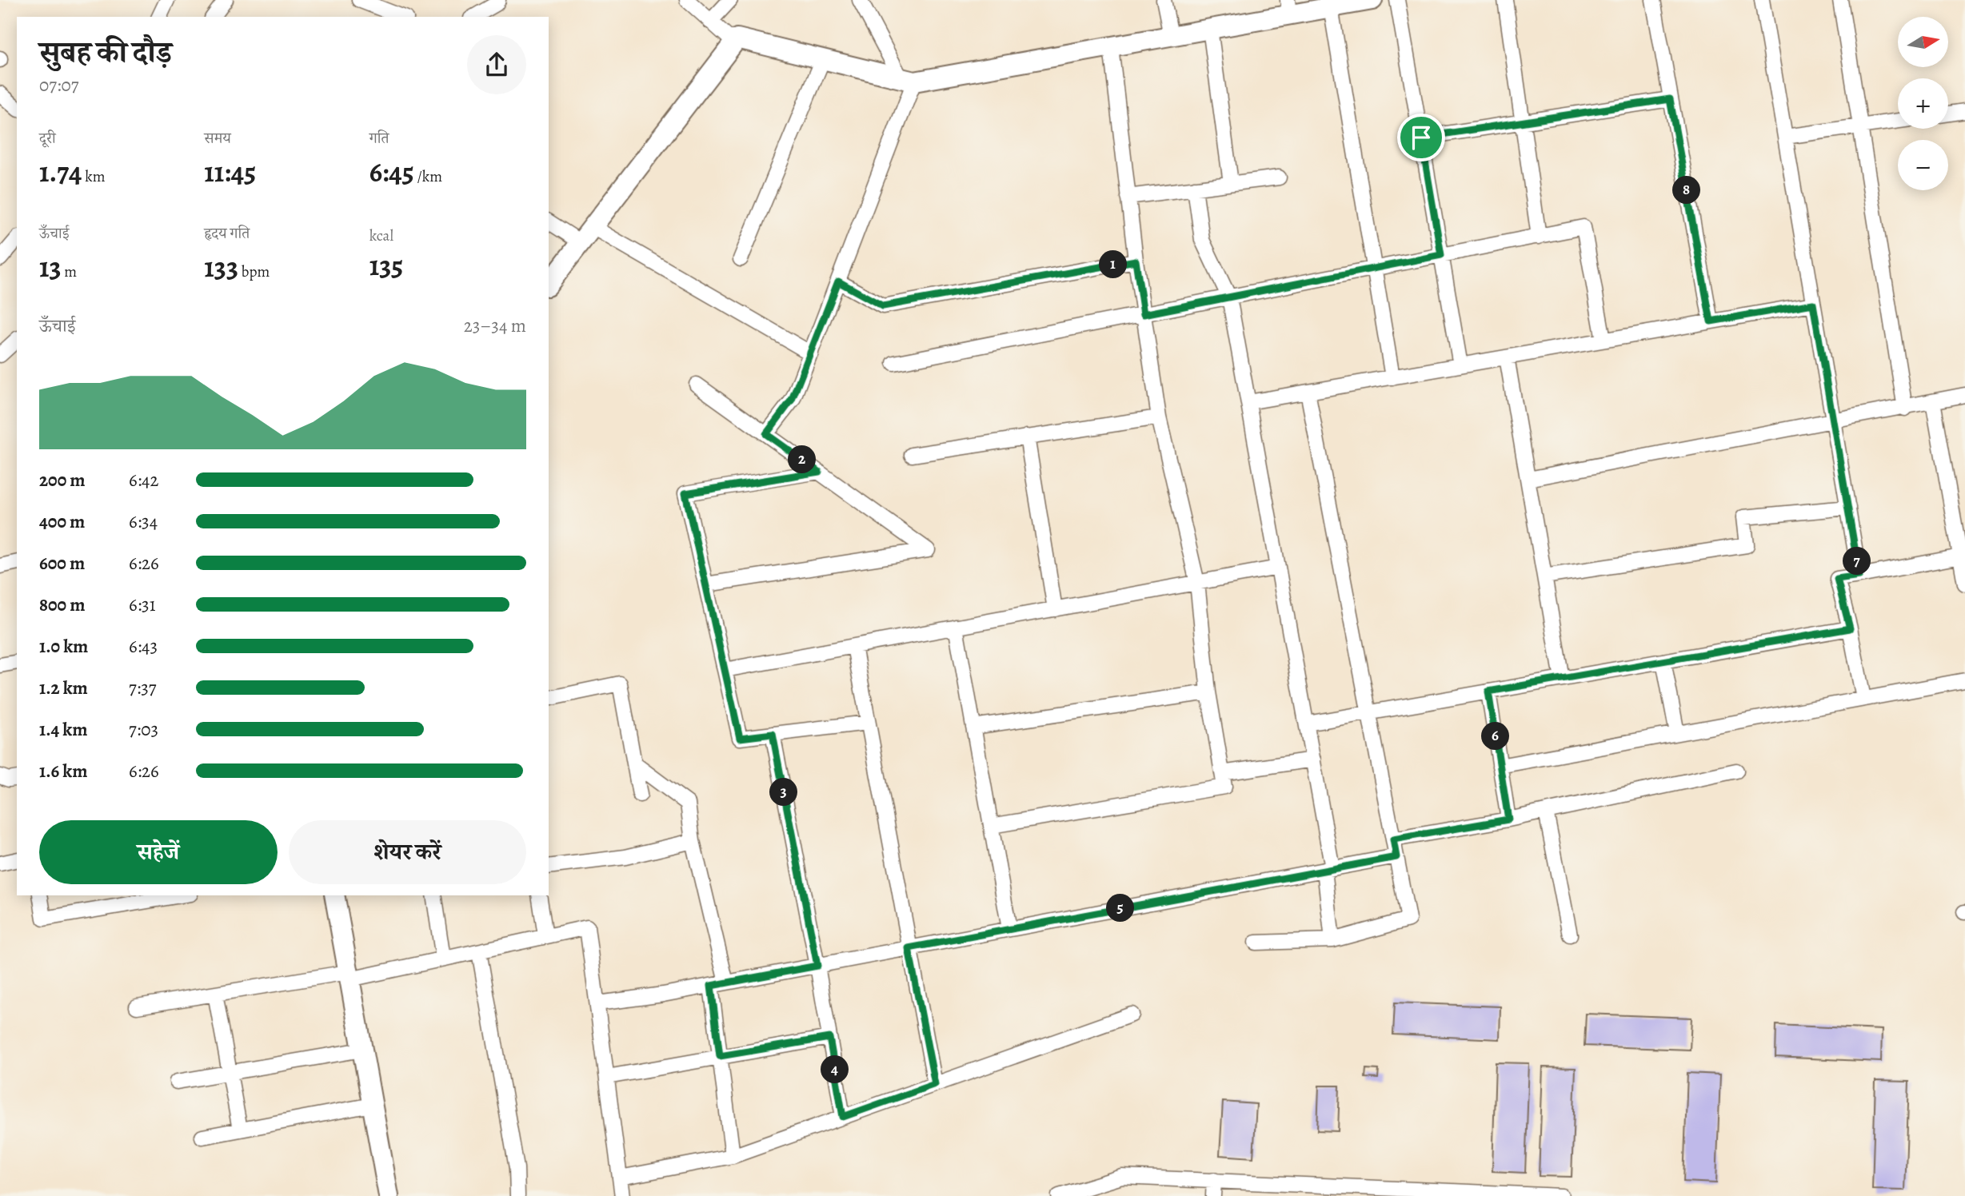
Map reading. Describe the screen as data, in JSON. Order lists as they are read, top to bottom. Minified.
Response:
{"north":"right","page":{"map_buttons":["+","−"],"heading":["सुबह की दौड़","07:07"],"stats":[["दूरी","1.74 km"],["समय","11:45"],["गति","6:45 /km"],["ऊँचाई","13 m"],["हृदय गति","133 bpm"],["kcal","135"]],"pins":["8","1","2","7","6","3","5","4"],"chart":["ऊँचाई","23–34 m"],"list":[{"name":"200 m","note":"6:42"},{"name":"400 m","note":"6:34"},{"name":"600 m","note":"6:26"},{"name":"800 m","note":"6:31"},{"name":"1.0 km","note":"6:43"},{"name":"1.2 km","note":"7:37"},{"name":"1.4 km","note":"7:03"},{"name":"1.6 km","note":"6:26"}],"buttons":["सहेजें","शेयर करें"]}}
